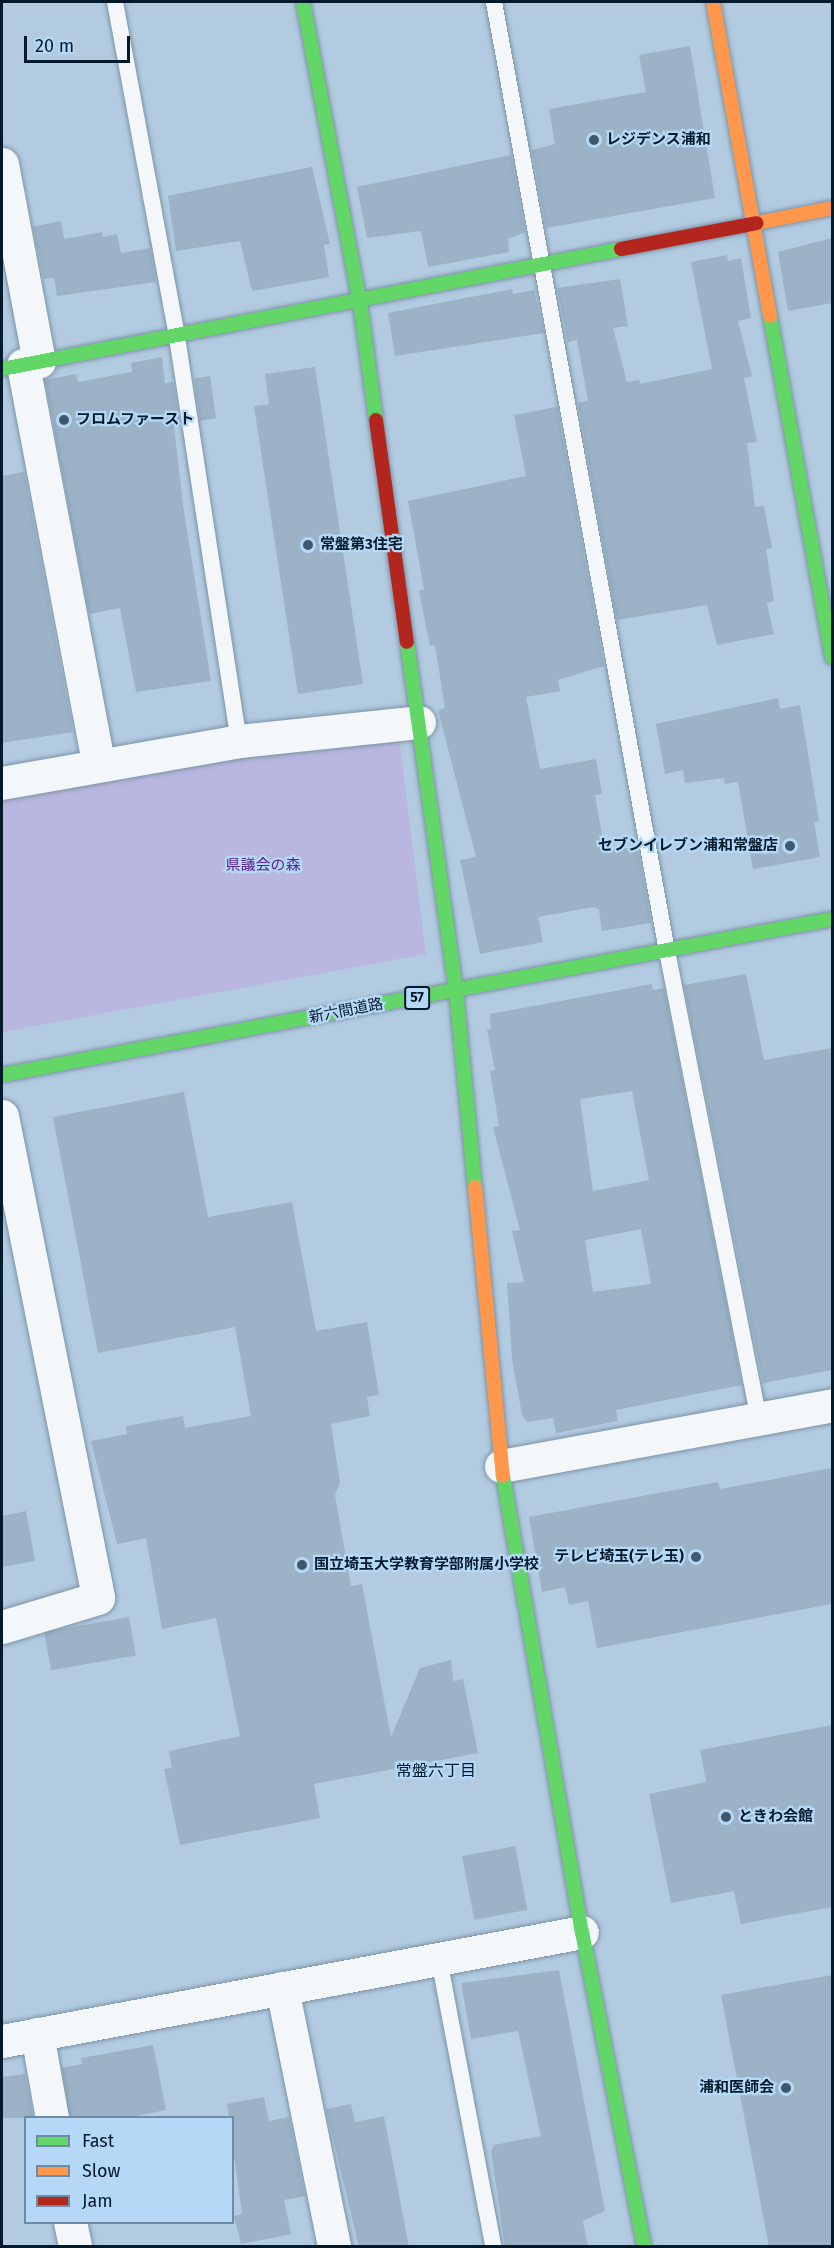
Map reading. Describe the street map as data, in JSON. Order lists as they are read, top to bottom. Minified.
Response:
{"streets":{"street":["57","新六間道路"]},"districts":["常盤六丁目"],"parks":["県議会の森"],"places":["レジデンス浦和","フロムファースト","常盤第3住宅","セブンイレブン浦和常盤店","テレビ埼玉(テレ玉)","国立埼玉大学教育学部附属小学校","ときわ会館","浦和医師会"],"legend":["Fast","Slow","Jam"],"scale_bar":"20 m"}
